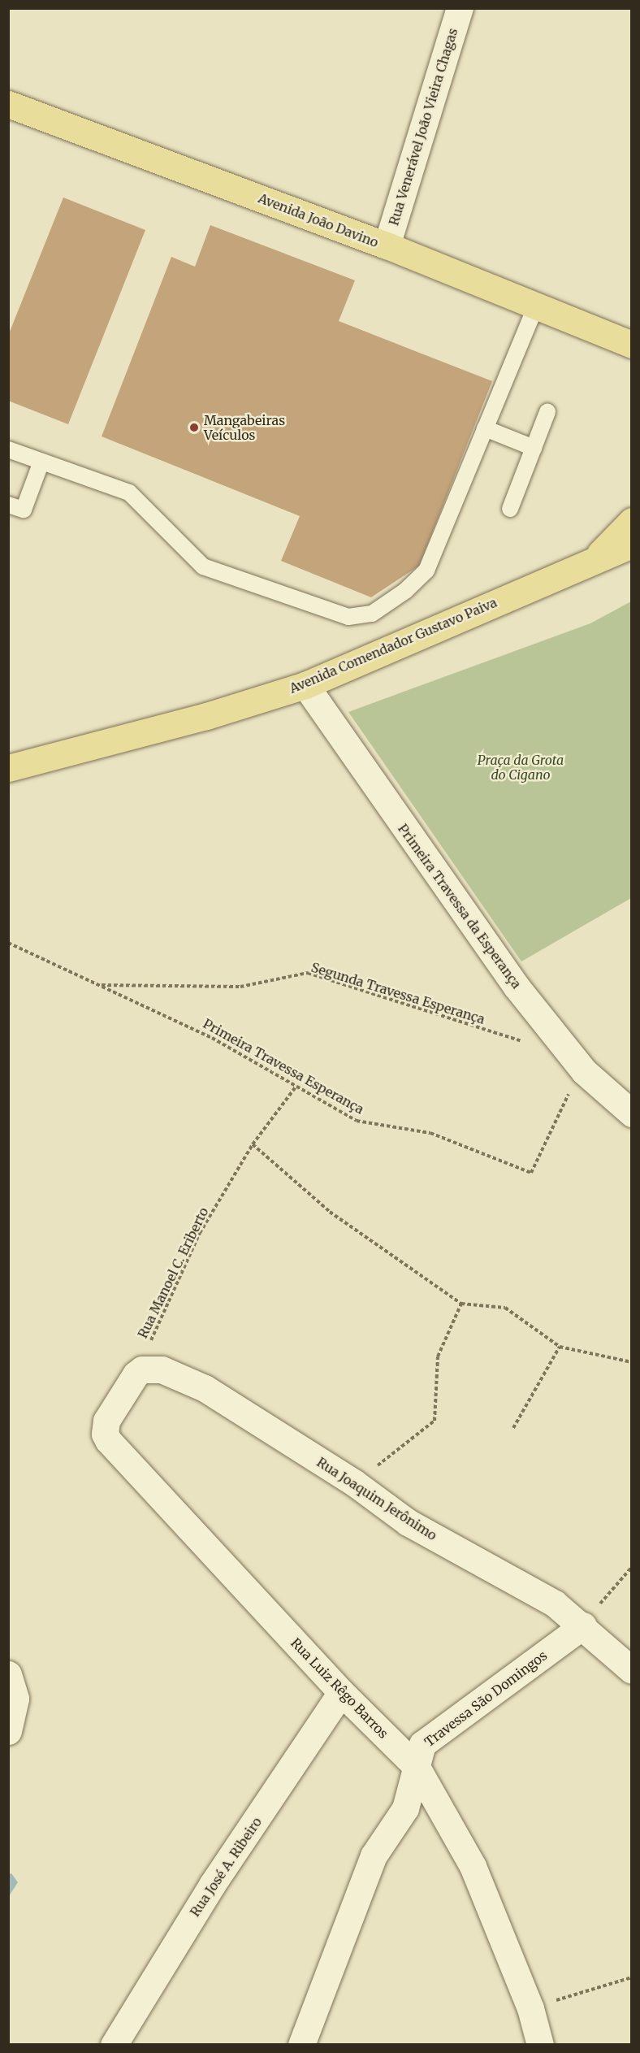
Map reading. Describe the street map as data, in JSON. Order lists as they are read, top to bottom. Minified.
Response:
{"streets":{"main road":["Avenida João Davino","Avenida Comendador Gustavo Paiva"],"street":["Rua Venerável João Vieira Chagas","Primeira Travessa da Esperança","Rua Joaquim Jerônimo","Rua Luiz Rêgo Barros","Travessa São Domingos","Rua José A. Ribeiro"],"path":["Segunda Travessa Esperança","Primeira Travessa Esperança","Rua Manoel C. Eriberto"]},"crossings":[["Rua Venerável João Vieira Chagas","Avenida João Davino"],["Avenida Comendador Gustavo Paiva","Primeira Travessa da Esperança"],["Primeira Travessa da Esperança","Primeira Travessa Esperança"],["Segunda Travessa Esperança","Primeira Travessa Esperança"],["Primeira Travessa Esperança","Rua Manoel C. Eriberto"],["Rua Manoel C. Eriberto","Rua Joaquim Jerônimo"],["Rua Manoel C. Eriberto","Rua Luiz Rêgo Barros"],["Rua Joaquim Jerônimo","Rua Luiz Rêgo Barros"],["Rua Joaquim Jerônimo","Travessa São Domingos"],["Rua Luiz Rêgo Barros","Travessa São Domingos"],["Rua Luiz Rêgo Barros","Rua José A. Ribeiro"]],"parks":["Praça da Grota do Cigano"],"places":["Mangabeiras Veículos"]}
